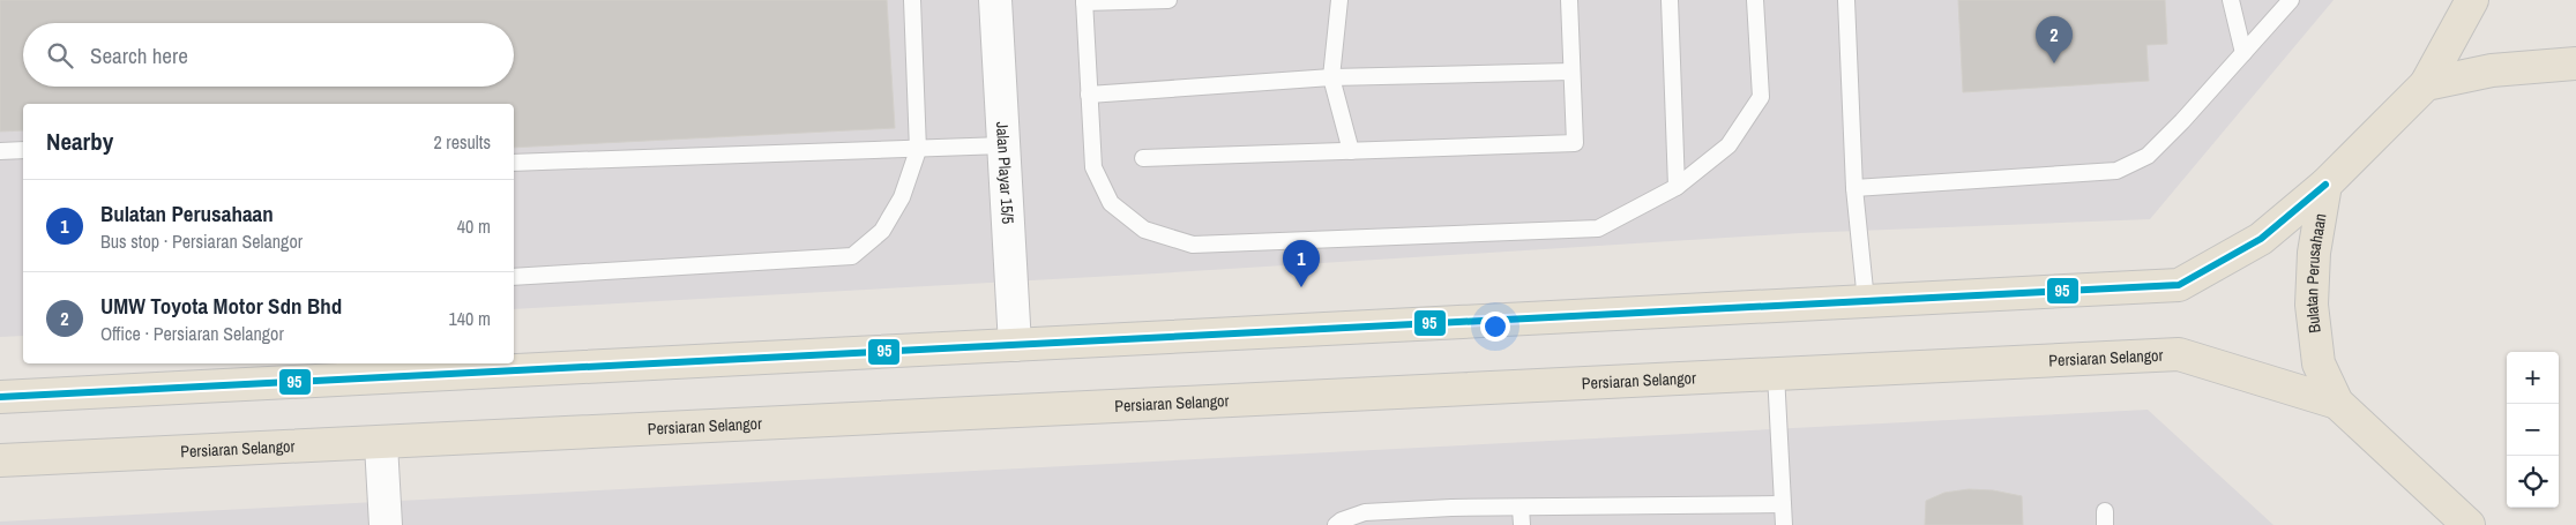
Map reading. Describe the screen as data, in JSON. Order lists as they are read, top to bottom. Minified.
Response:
{"streets":{"main road":["Bulatan Perusahaan","Persiaran Selangor"],"street":["Jalan Playar 15/5"]},"crossings":[["Bulatan Perusahaan","Persiaran Selangor"]],"lines":["transit line 95"],"page":{"pins":["2","1"],"search":"Search here","heading":["Nearby","2 results"],"list":[{"mark":"1","name":"Bulatan Perusahaan","note":"Bus stop · Persiaran Selangor","value":"40 m"},{"mark":"2","name":"UMW Toyota Motor Sdn Bhd","note":"Office · Persiaran Selangor","value":"140 m"}],"map_buttons":["+","−"]}}
